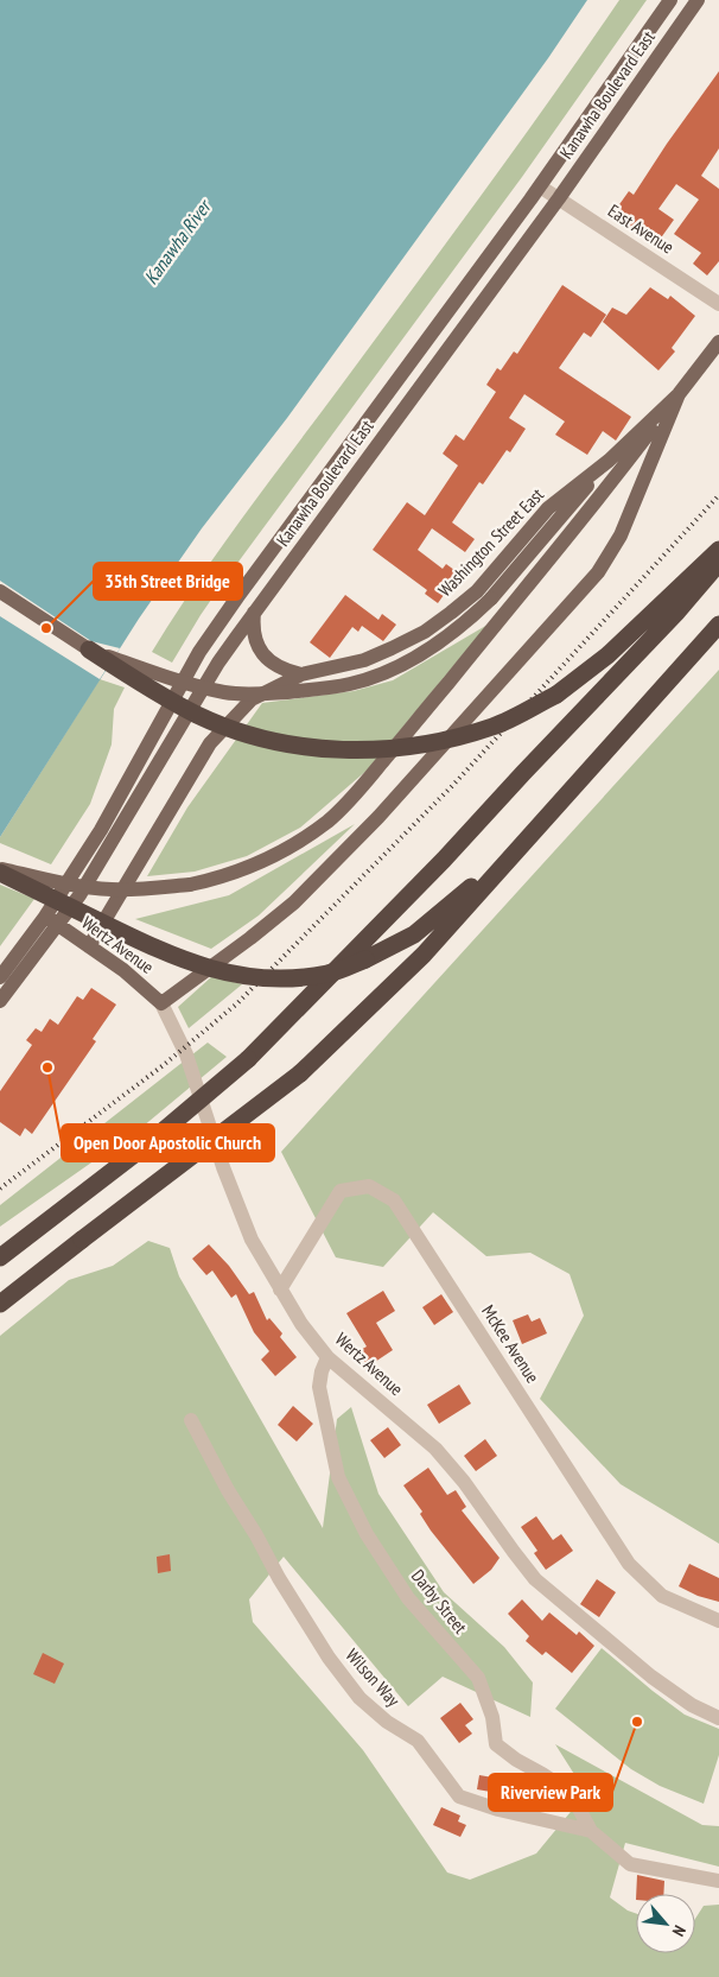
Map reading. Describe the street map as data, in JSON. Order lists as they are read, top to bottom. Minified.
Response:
{"streets":{"main road":["Kanawha Boulevard East","Washington Street East","Wertz Avenue"],"street":["East Avenue","McKee Avenue","Darby Street","Wilson Way"]},"crossings":[["Kanawha Boulevard East","East Avenue"],["Kanawha Boulevard East","Wertz Avenue"],["Washington Street East","Wertz Avenue"],["Wertz Avenue","McKee Avenue"],["Wertz Avenue","Darby Street"],["Darby Street","Wilson Way"]],"water":["Kanawha River"],"places":["35th Street Bridge","Open Door Apostolic Church","Riverview Park"],"north":"bottom right"}
